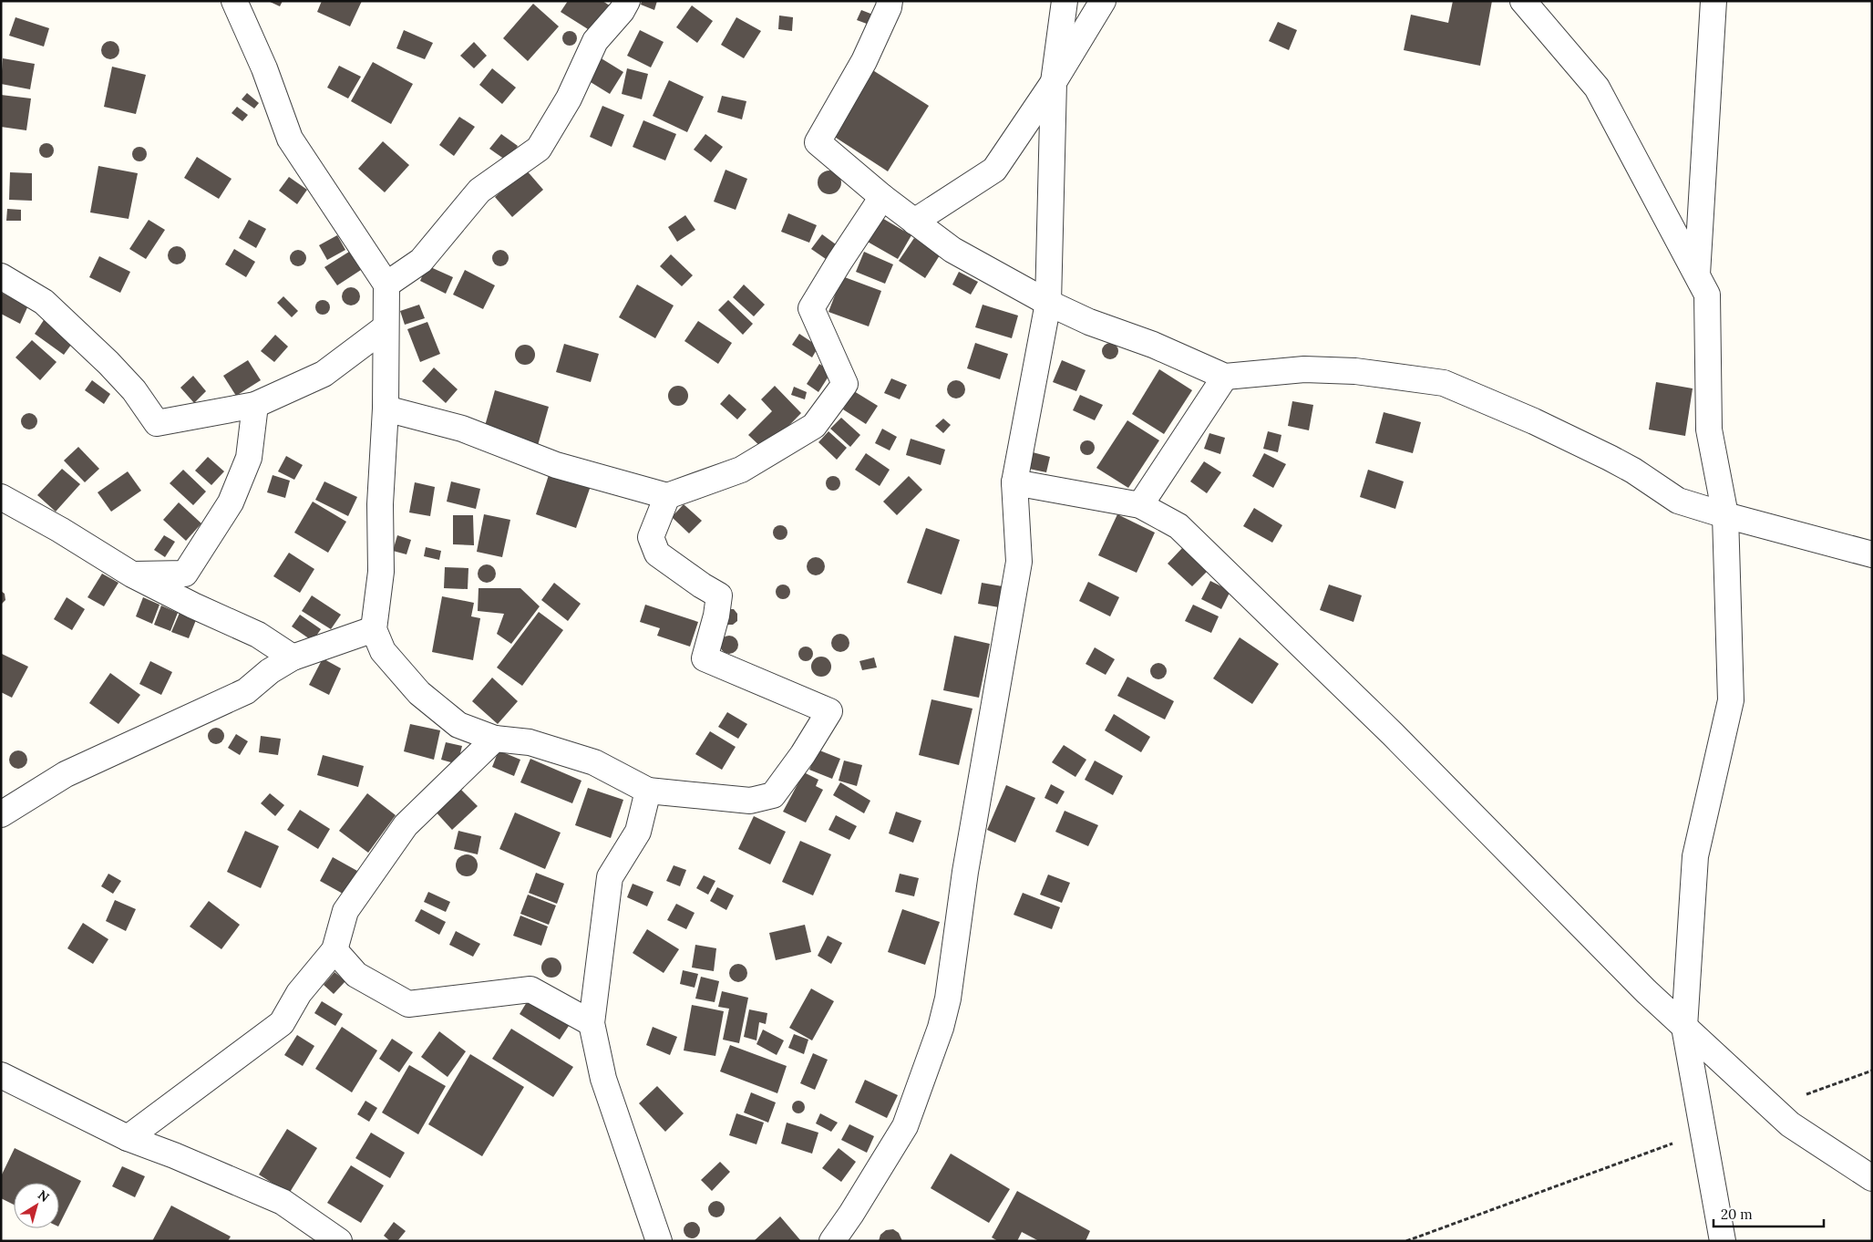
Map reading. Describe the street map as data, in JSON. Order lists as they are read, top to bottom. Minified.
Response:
{"scale_bar":"20 m","north":"top right"}
